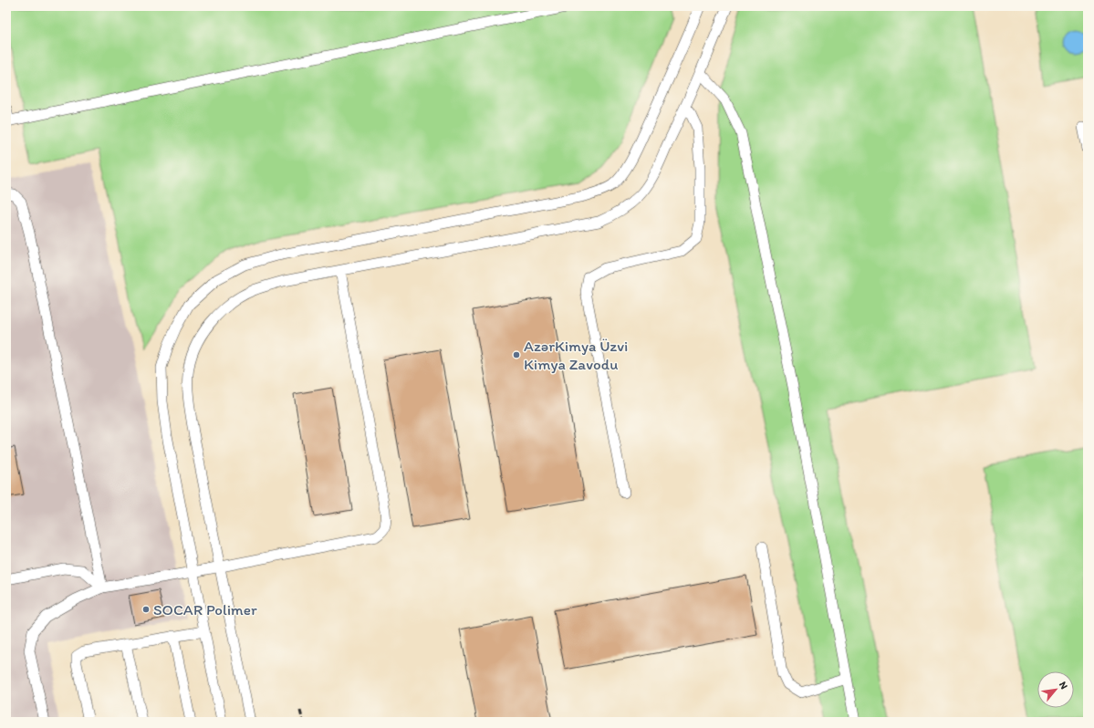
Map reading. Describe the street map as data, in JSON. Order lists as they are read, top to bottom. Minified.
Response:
{"places":["AzərKimya Üzvi Kimya Zavodu","SOCAR Polimer"],"north":"top right"}
